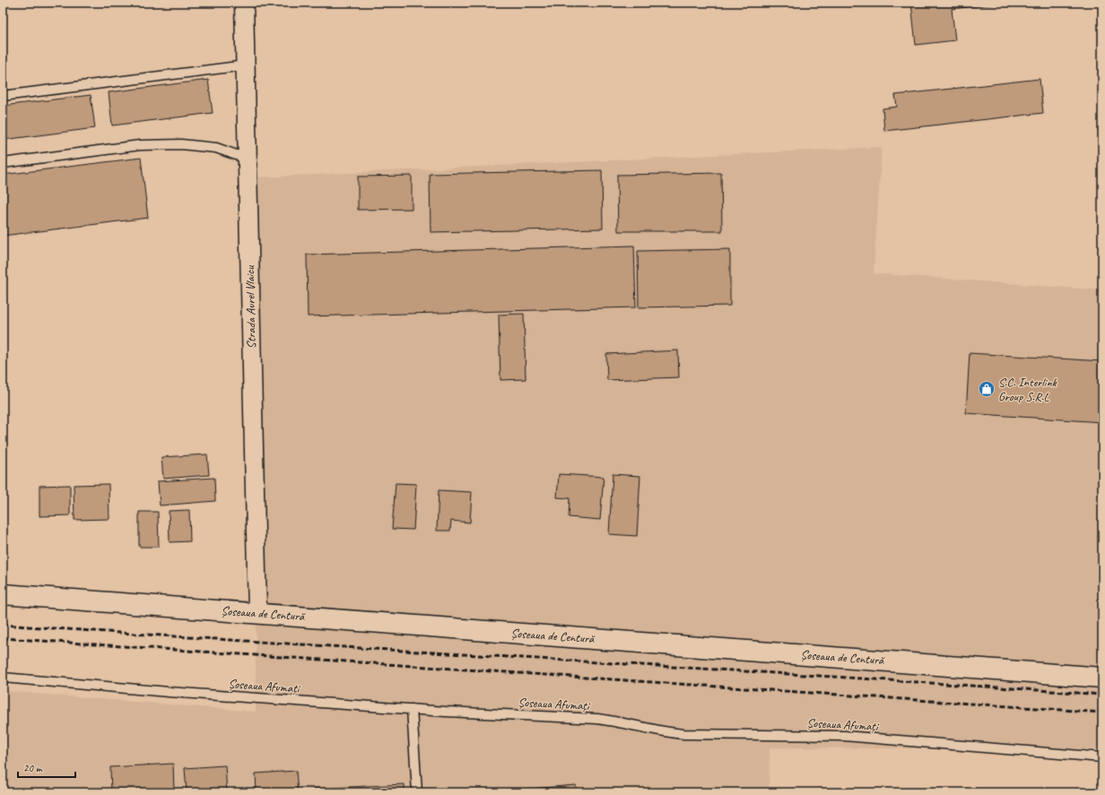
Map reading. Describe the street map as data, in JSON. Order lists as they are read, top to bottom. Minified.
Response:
{"streets":{"main road":["Șoseaua de Centură"],"street":["Strada Aurel Vlaicu"],"lane":["Șoseaua Afumați"]},"crossings":[["Strada Aurel Vlaicu","Șoseaua de Centură"]],"places":{"shop":["S.C. Interlink Group S.R.L"]},"scale_bar":"20 m"}
